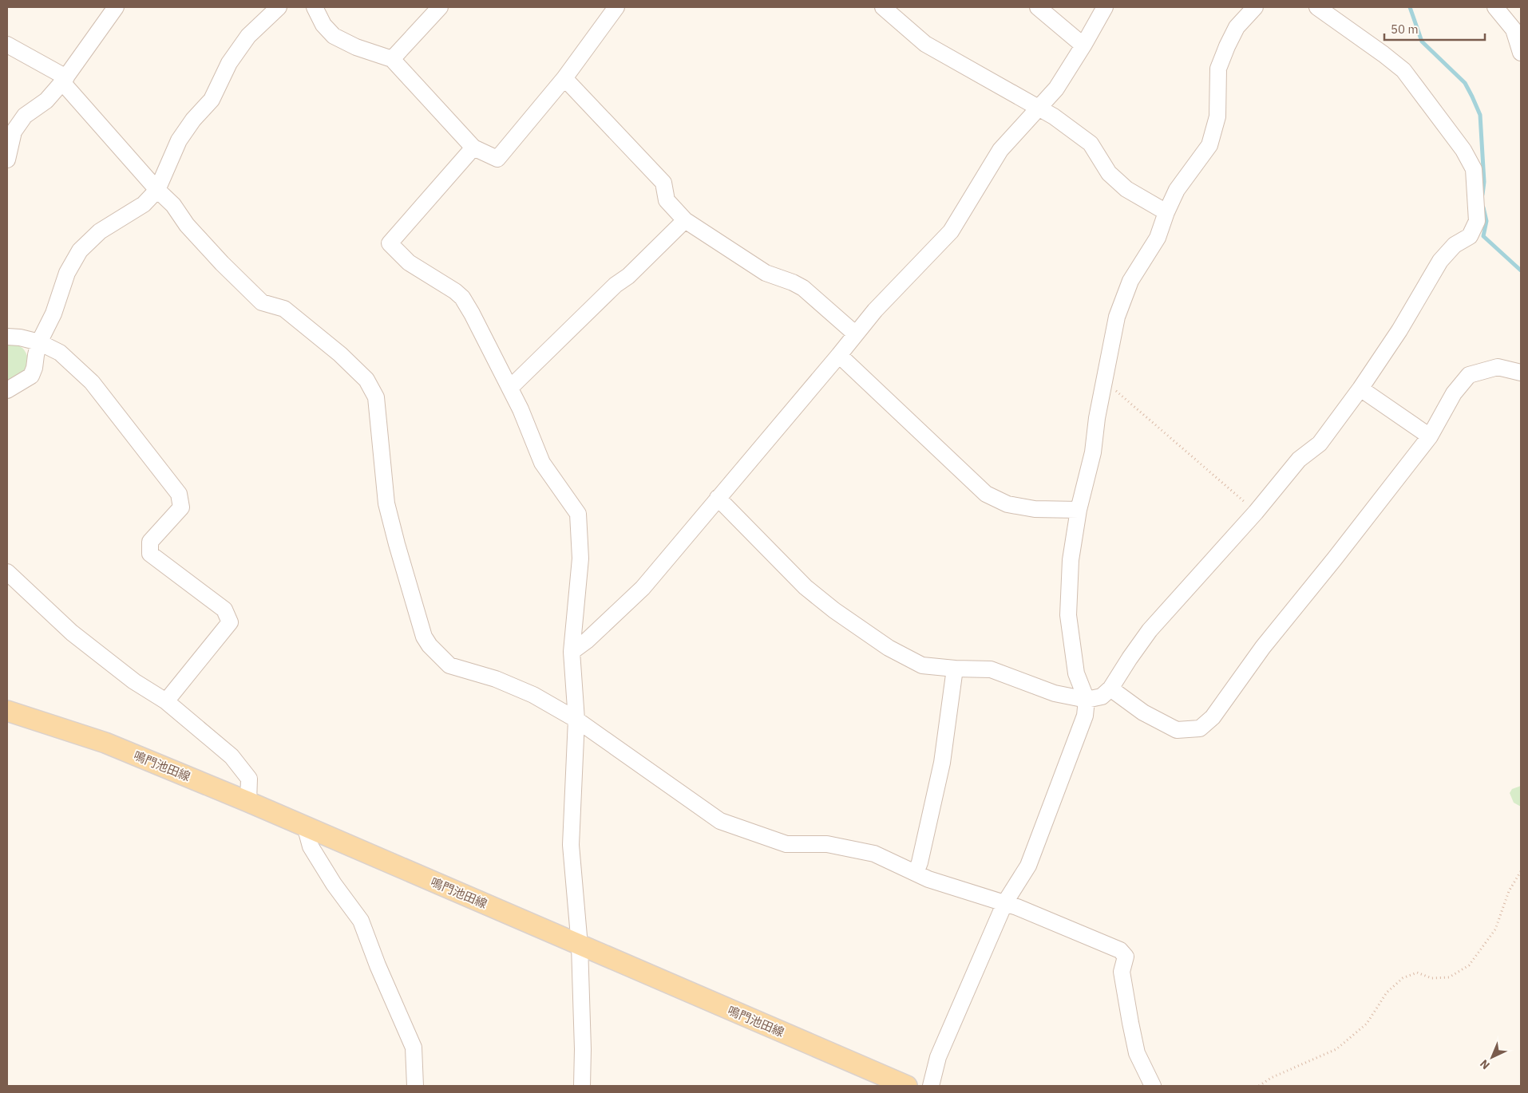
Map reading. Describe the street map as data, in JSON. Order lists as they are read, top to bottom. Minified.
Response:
{"streets":{"main road":["鳴門池田線"]},"scale_bar":"50 m","north":"bottom left"}
